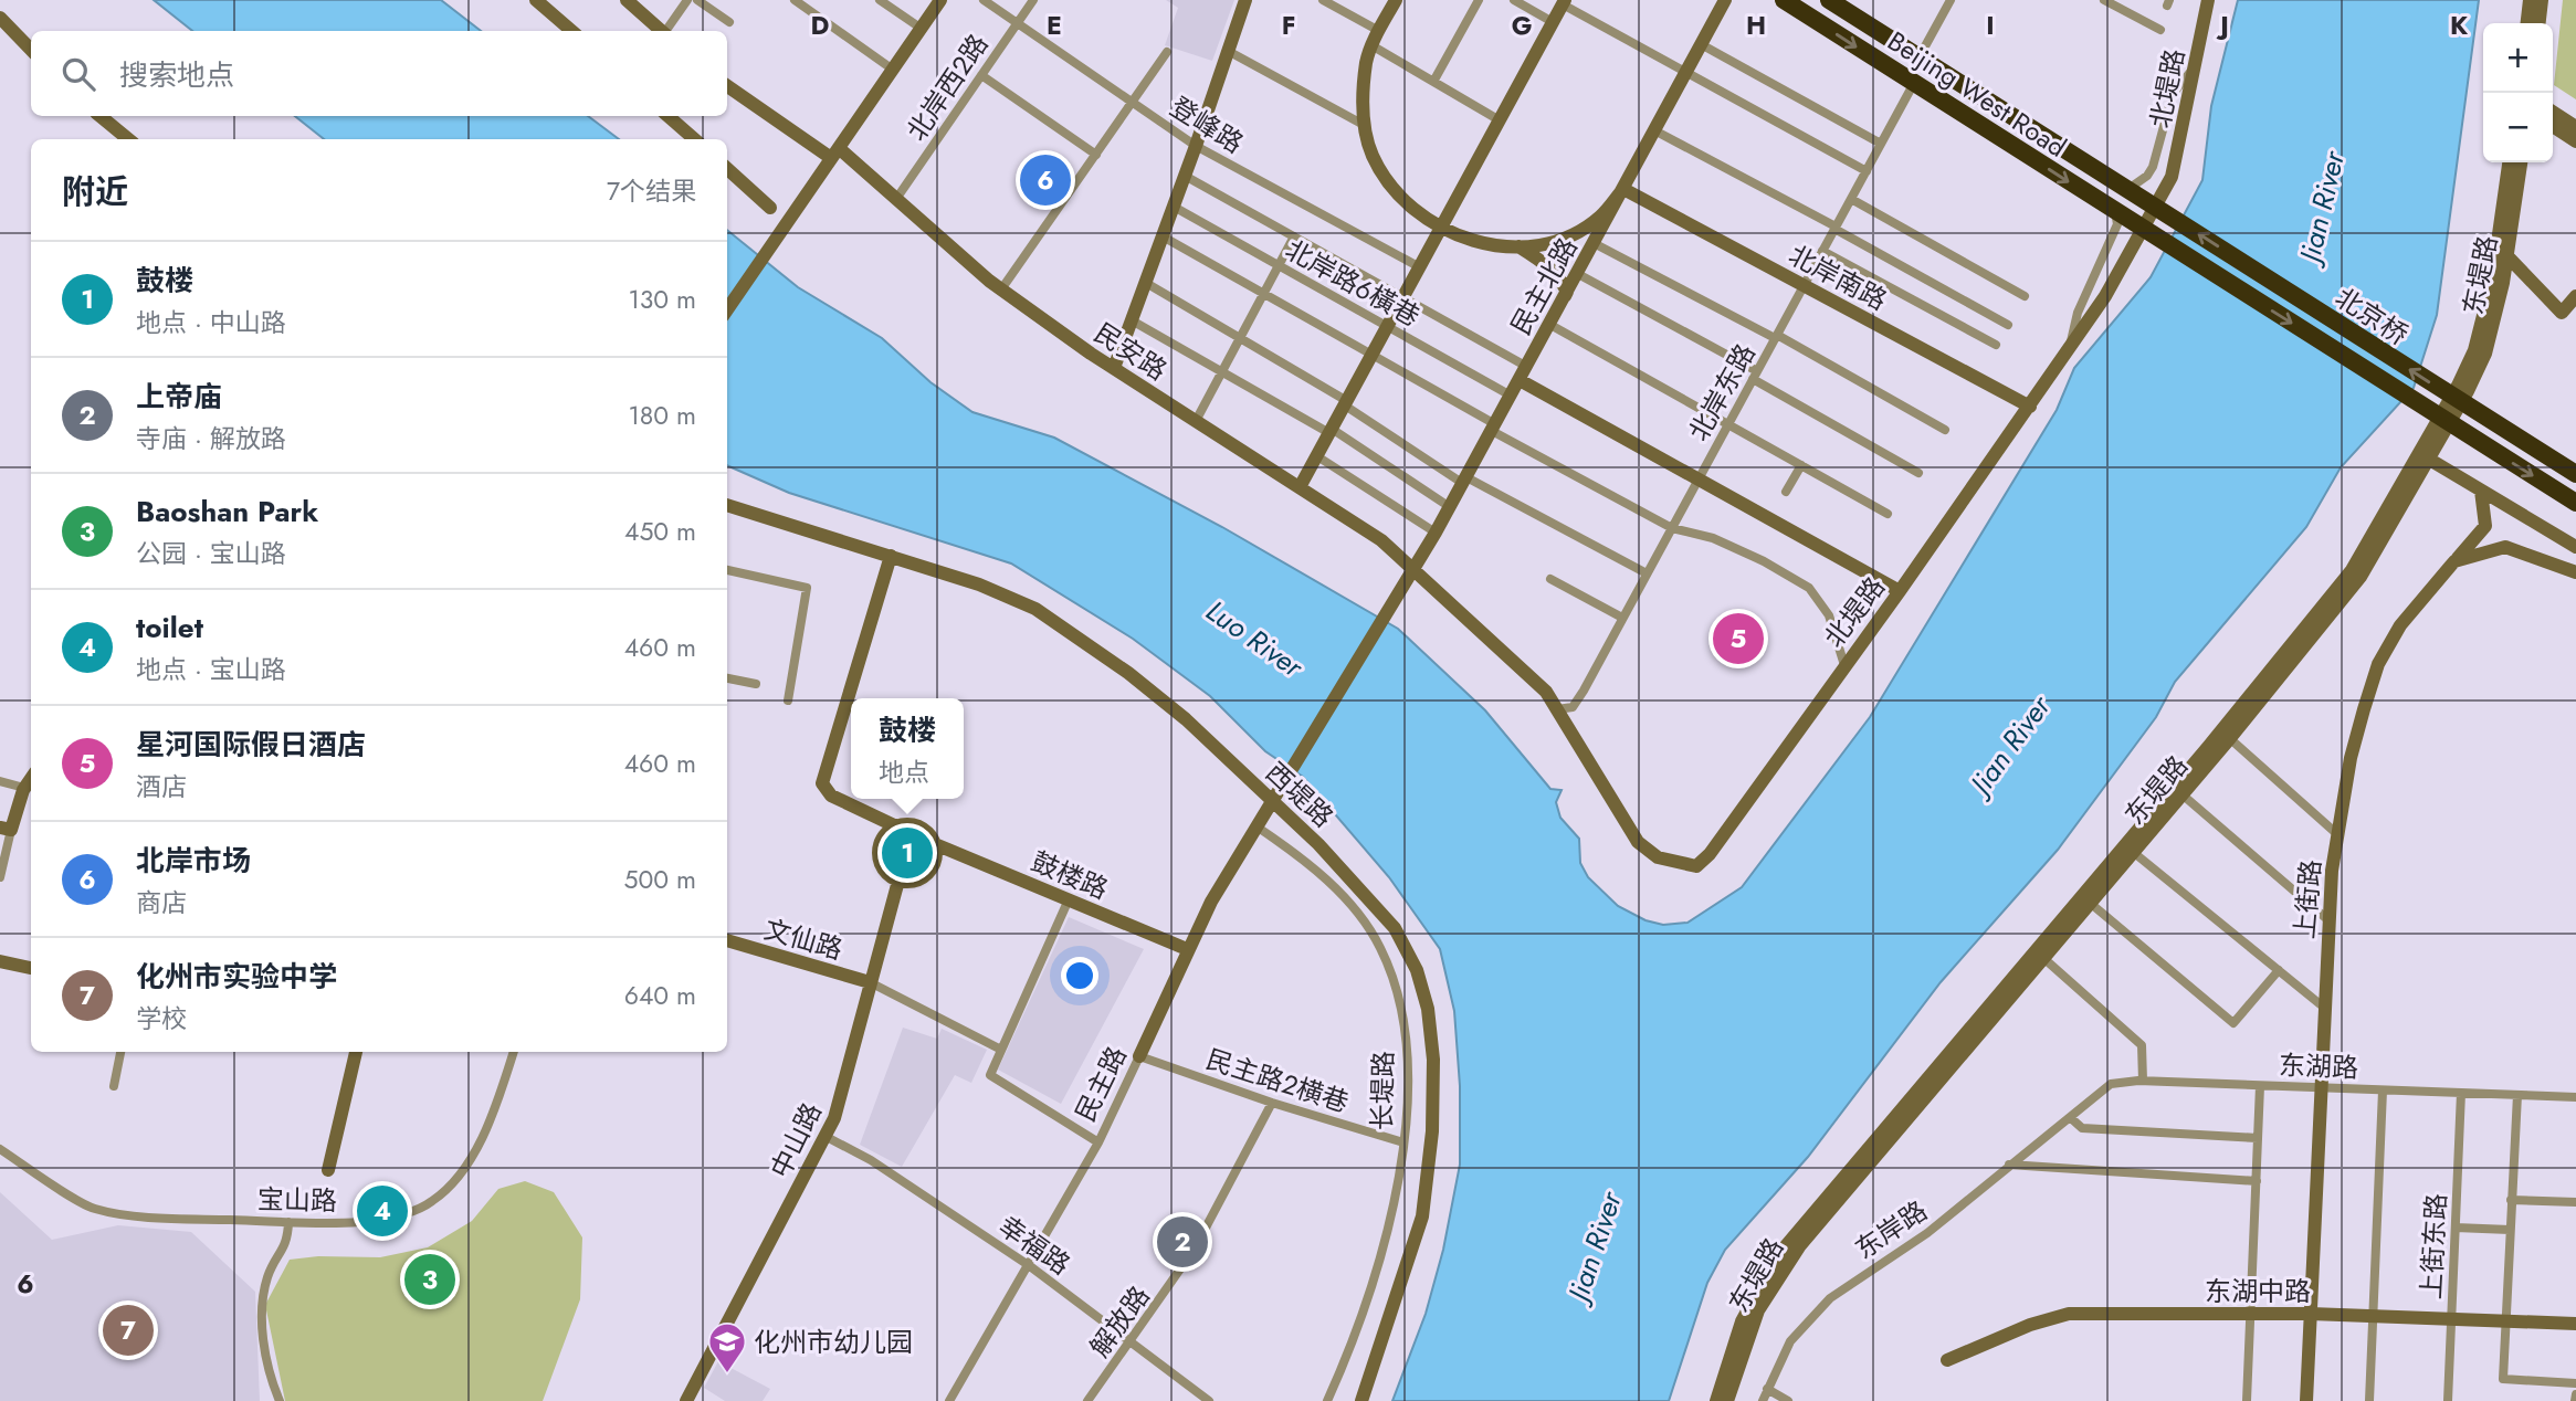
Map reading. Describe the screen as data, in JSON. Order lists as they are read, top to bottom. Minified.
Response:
{"streets":{"highway":["Beijing West Road","北京桥"],"street":["北岸西2路","北堤路","登峰路","东堤路","北岸南路","北岸路6橫巷","民主北路","民安路","北岸东路","西堤路","鼓楼路","上街路","文仙路","东湖路","民主路2横巷","民主路","长堤路","中山路","宝山路","东岸路","幸福路","上街东路","东湖中路","解放路"]},"crossings":[["北岸西2路","登峰路"],["北岸西2路","民安路"],["北堤路","北岸南路"],["北堤路","民主北路"],["北堤路","民安路"],["北堤路","北岸东路"],["Beijing West Road","北京桥"],["Beijing West Road","北岸东路"],["北岸南路","民主北路"],["北岸南路","北岸东路"],["北岸路6橫巷","民主北路"],["民主北路","民安路"],["民主北路","民主路"],["西堤路","民主路"],["鼓楼路","民主路"],["鼓楼路","中山路"],["上街路","东湖路"],["上街路","东湖中路"],["文仙路","中山路"],["东湖路","东岸路"],["东湖路","上街东路"],["民主路2横巷","民主路"],["民主路2横巷","长堤路"],["民主路2横巷","解放路"],["民主路","长堤路"],["民主路","幸福路"],["中山路","幸福路"],["幸福路","解放路"],["上街东路","东湖中路"]],"water":["Jian River","Luo River"],"places":{"school or university":["化州市幼儿园"]},"page":{"map_buttons":["+","−"],"search":"搜索地点","heading":["附近","7个结果"],"pins":["6","5","1","4","2","3","7"],"list":[{"mark":"1","name":"鼓楼","note":"地点 · 中山路","value":"130 m"},{"mark":"2","name":"上帝庙","note":"寺庙 · 解放路","value":"180 m"},{"mark":"3","name":"Baoshan Park","note":"公园 · 宝山路","value":"450 m"},{"mark":"4","name":"toilet","note":"地点 · 宝山路","value":"460 m"},{"mark":"5","name":"星河国际假日酒店","note":"酒店","value":"460 m"},{"mark":"6","name":"北岸市场","note":"商店","value":"500 m"},{"mark":"7","name":"化州市实验中学","note":"学校","value":"640 m"}],"popup":["鼓楼","地点"]},"grid":{"columns":["D","E","F","G","H","I","J","K"],"rows":["6"]}}
